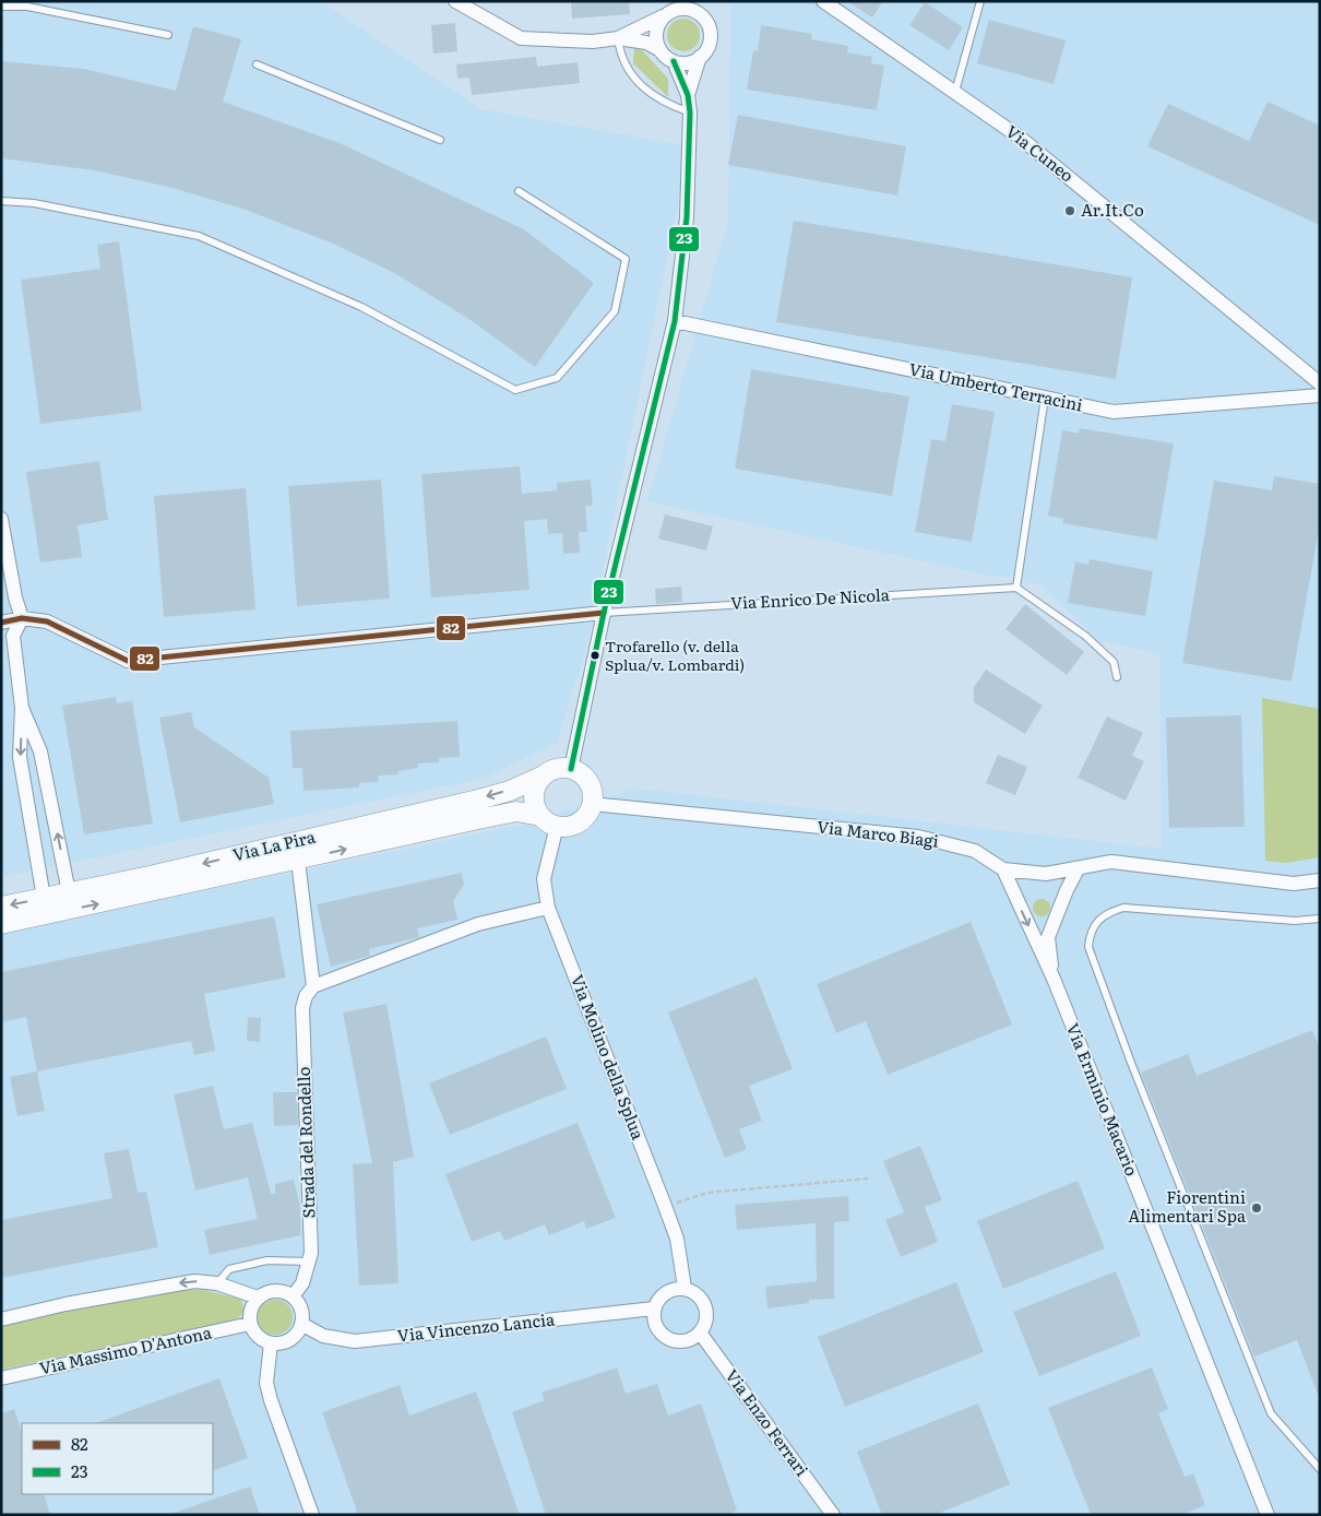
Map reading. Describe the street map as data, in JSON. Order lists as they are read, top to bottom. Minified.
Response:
{"streets":{"street":["Via Cuneo","Via Umberto Terracini","Via Marco Biagi","Via La Pira","Via Molino della Splua","Via Erminio Macario","Strada del Rondello","Via Vincenzo Lancia","Via Massimo D'Antona","Via Enzo Ferrari"],"lane":["Via Enrico De Nicola"]},"crossings":[["Via Marco Biagi","Via La Pira"],["Via Marco Biagi","Via Molino della Splua"],["Via Marco Biagi","Via Erminio Macario"],["Via La Pira","Via Molino della Splua"],["Via Molino della Splua","Via Vincenzo Lancia"],["Via Molino della Splua","Via Enzo Ferrari"],["Strada del Rondello","Via Vincenzo Lancia"],["Strada del Rondello","Via Massimo D'Antona"],["Via Vincenzo Lancia","Via Massimo D'Antona"],["Via Vincenzo Lancia","Via Enzo Ferrari"]],"places":["Ar.It.Co","Trofarello (v. della Splua/v. Lombardi)","Fiorentini Alimentari Spa"],"lines":["transit line 23","transit line 82"],"legend":["82","23"]}
